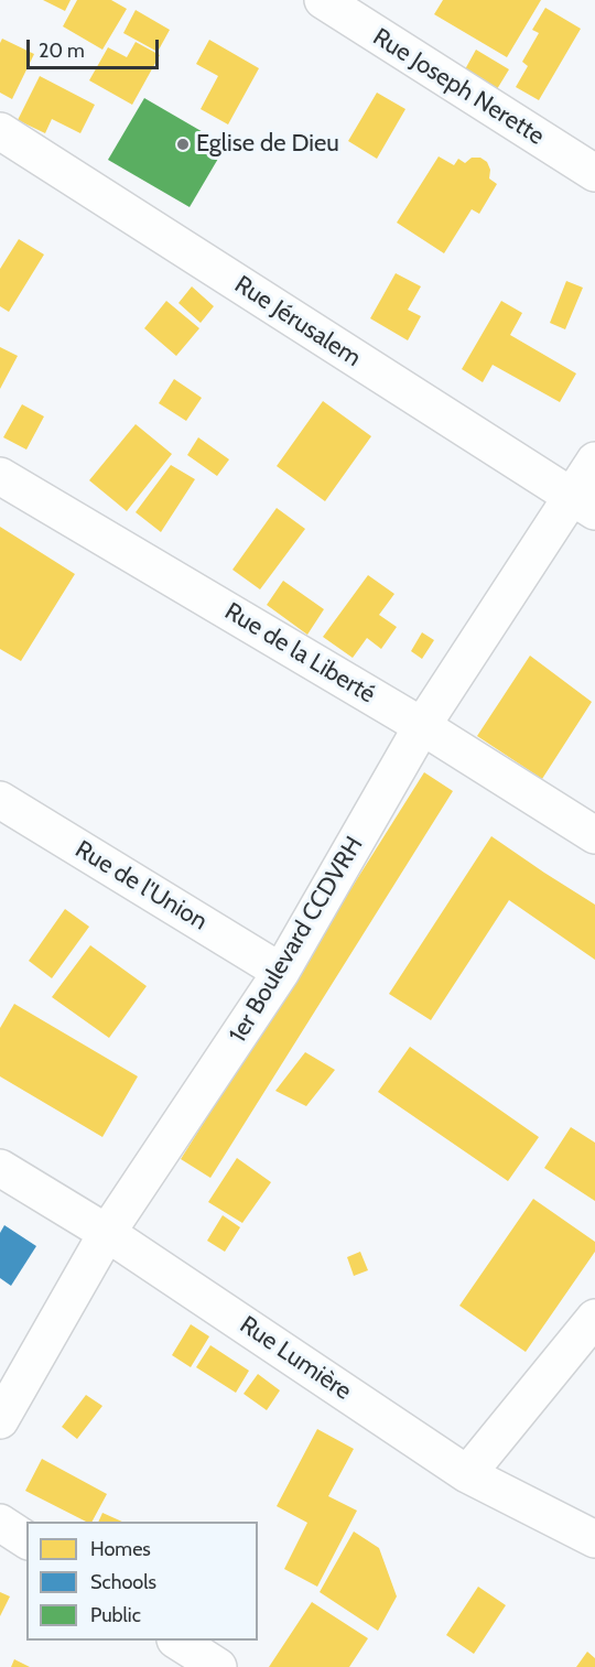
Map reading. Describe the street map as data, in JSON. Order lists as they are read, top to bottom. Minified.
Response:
{"streets":{"street":["Rue Joseph Nerette","Rue Jérusalem","Rue de la Liberté","Rue de l'Union","1er Boulevard CCDVRH","Rue Lumière"]},"crossings":[["Rue Jérusalem","1er Boulevard CCDVRH"],["Rue de la Liberté","1er Boulevard CCDVRH"],["Rue de l'Union","1er Boulevard CCDVRH"],["1er Boulevard CCDVRH","Rue Lumière"]],"places":["Eglise de Dieu"],"legend":["Homes","Schools","Public"],"scale_bar":"20 m"}
